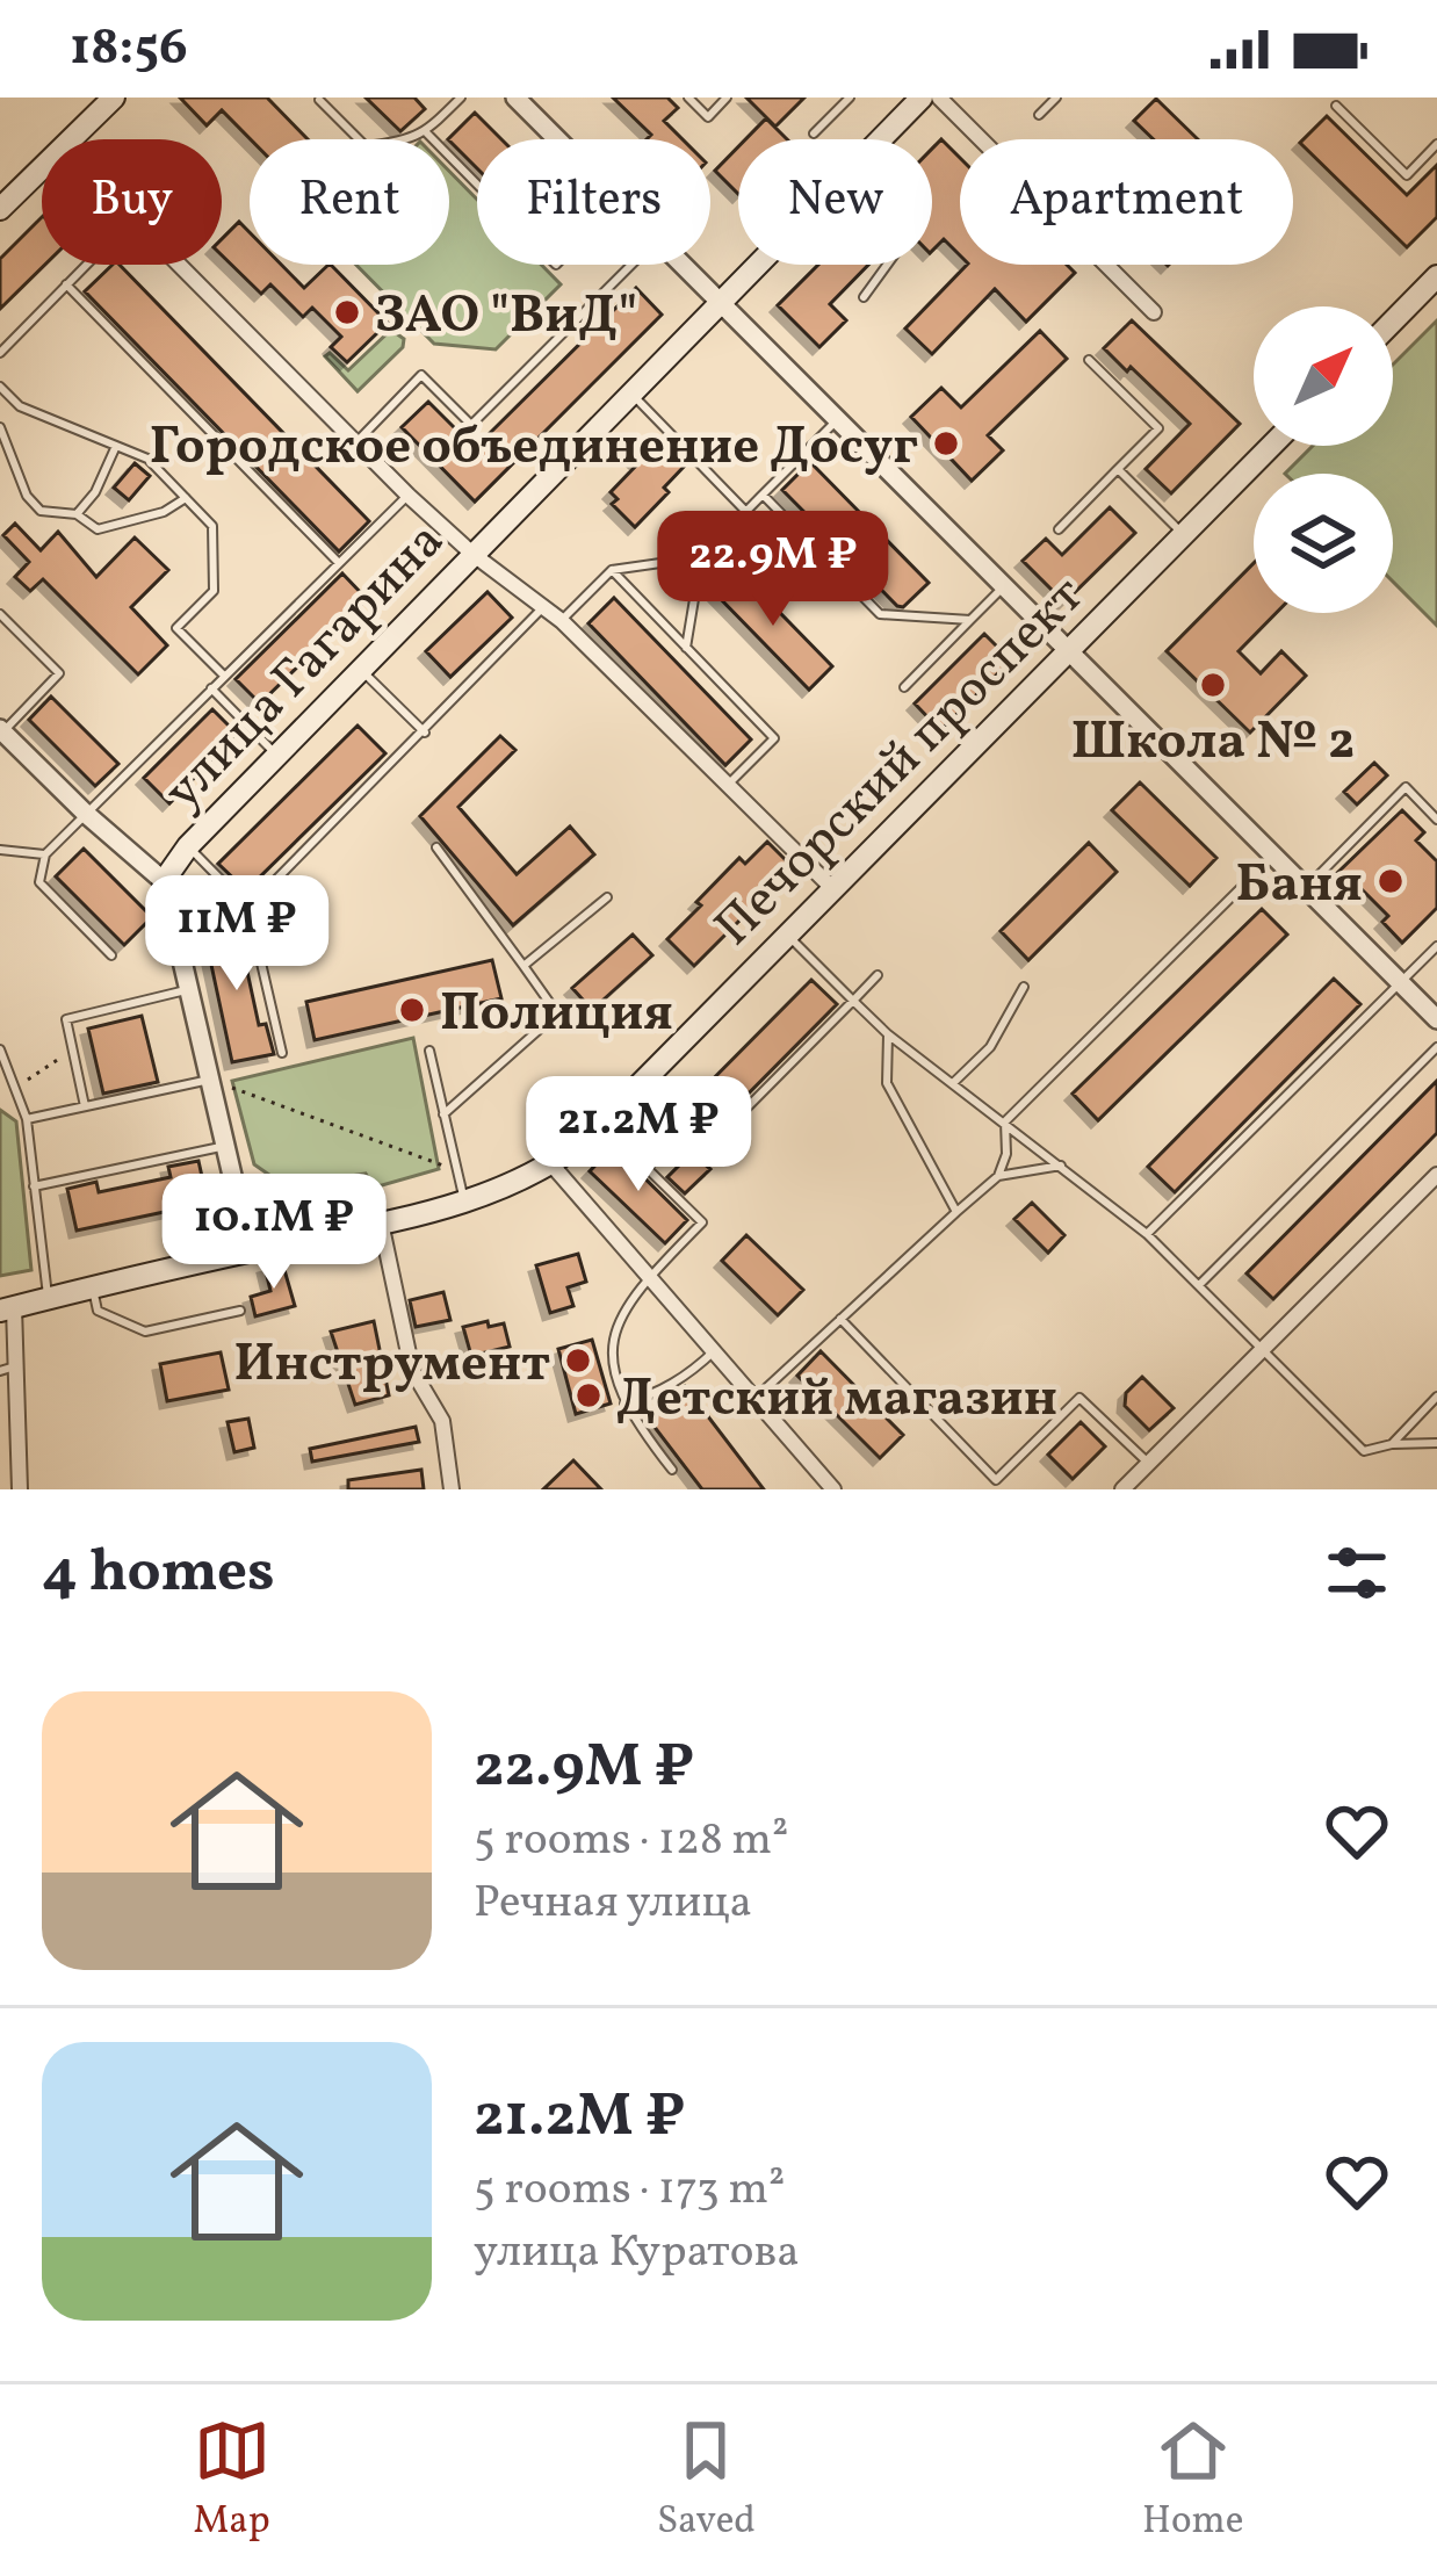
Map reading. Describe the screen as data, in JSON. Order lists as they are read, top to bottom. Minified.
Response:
{"streets":{"main road":["улица Гагарина","Печорский проспект"]},"places":["ЗАО \"ВиД\"","Городское объединение Досуг","Школа № 2","Баня","Полиция","Инструмент","Детский магазин"],"north":"top right","page":{"status":"18:56","chip":["Buy","Rent","Filters","New","Apartment"],"price":["22.9M ₽","11M ₽","21.2M ₽","10.1M ₽"],"heading":"4 homes","list":[{"name":"22.9M ₽","note":"5 rooms · 128 m² · Речная улица"},{"name":"21.2M ₽","note":"5 rooms · 173 m² · улица Куратова"}],"tabs":["Map","Saved","Home"]}}
